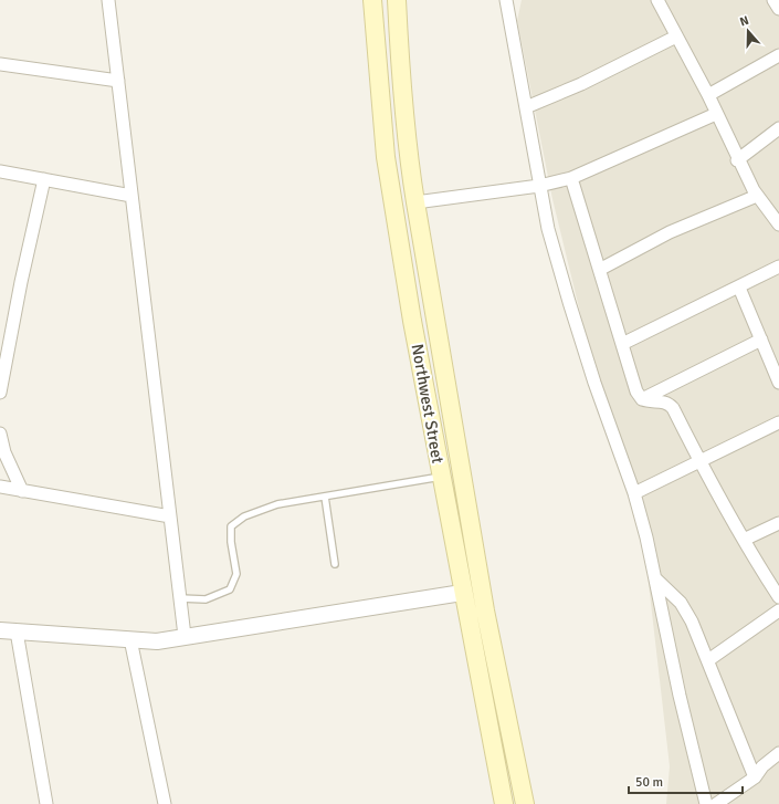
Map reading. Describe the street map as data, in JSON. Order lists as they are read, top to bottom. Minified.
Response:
{"streets":{"main road":["Northwest Street"]},"scale_bar":"50 m","north":"top"}
